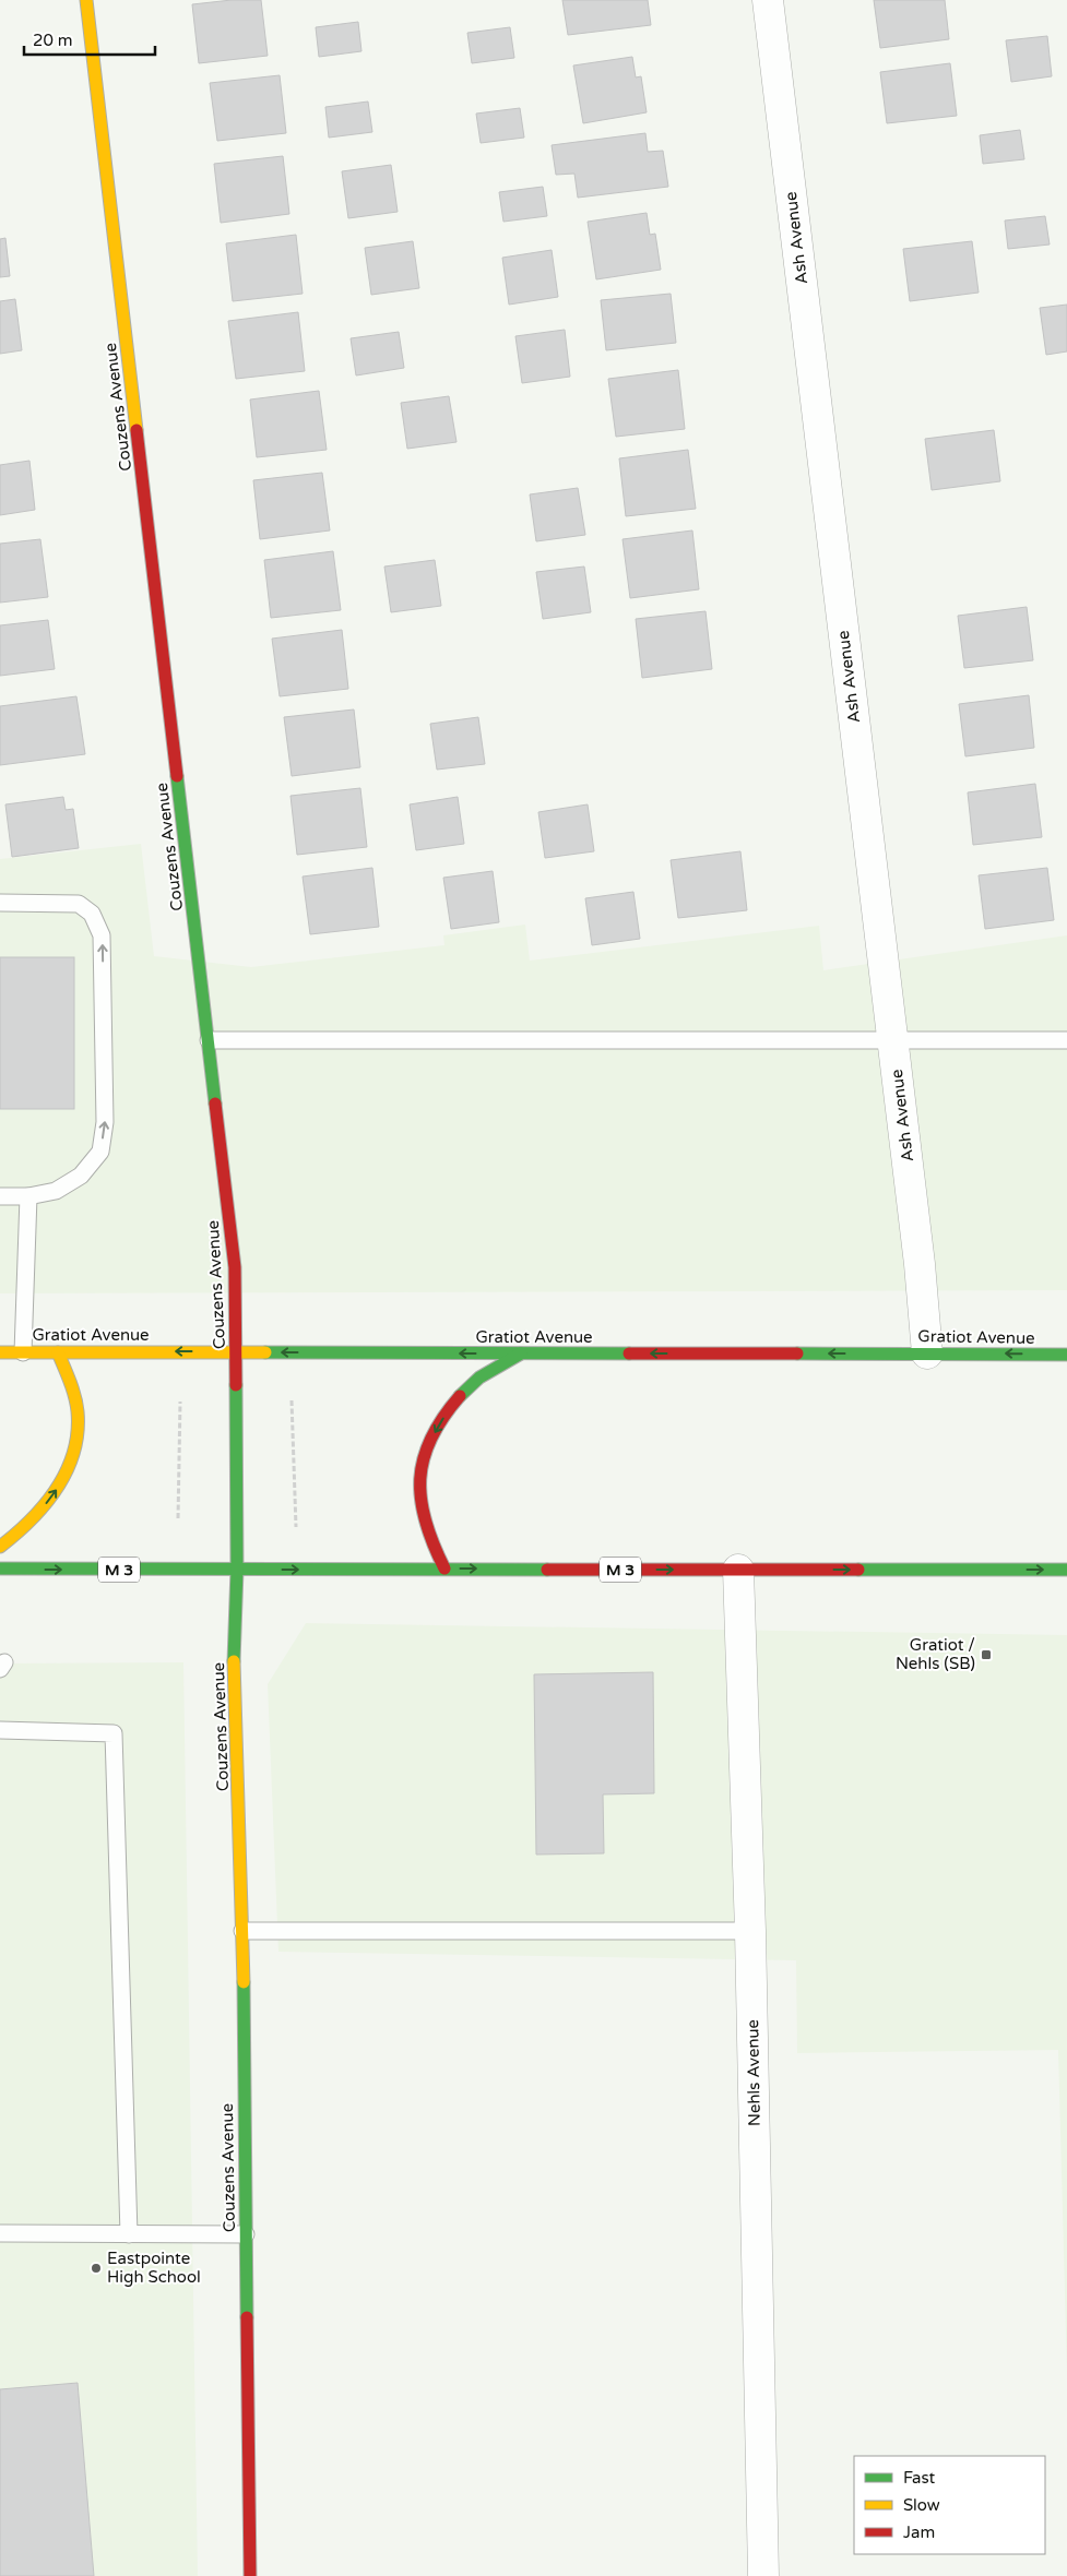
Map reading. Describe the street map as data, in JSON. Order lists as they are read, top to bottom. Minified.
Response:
{"streets":{"main road":["Couzens Avenue","Gratiot Avenue","M 3"],"street":["Ash Avenue","Nehls Avenue"]},"crossings":[["Ash Avenue","Gratiot Avenue"],["Couzens Avenue","Gratiot Avenue"],["Couzens Avenue","M 3"],["M 3","Nehls Avenue"]],"one_way":["Gratiot Avenue"],"places":{"transit":["Gratiot / Nehls (SB)"],"other":["Eastpointe High School"]},"legend":["Fast","Slow","Jam"],"scale_bar":"20 m"}
